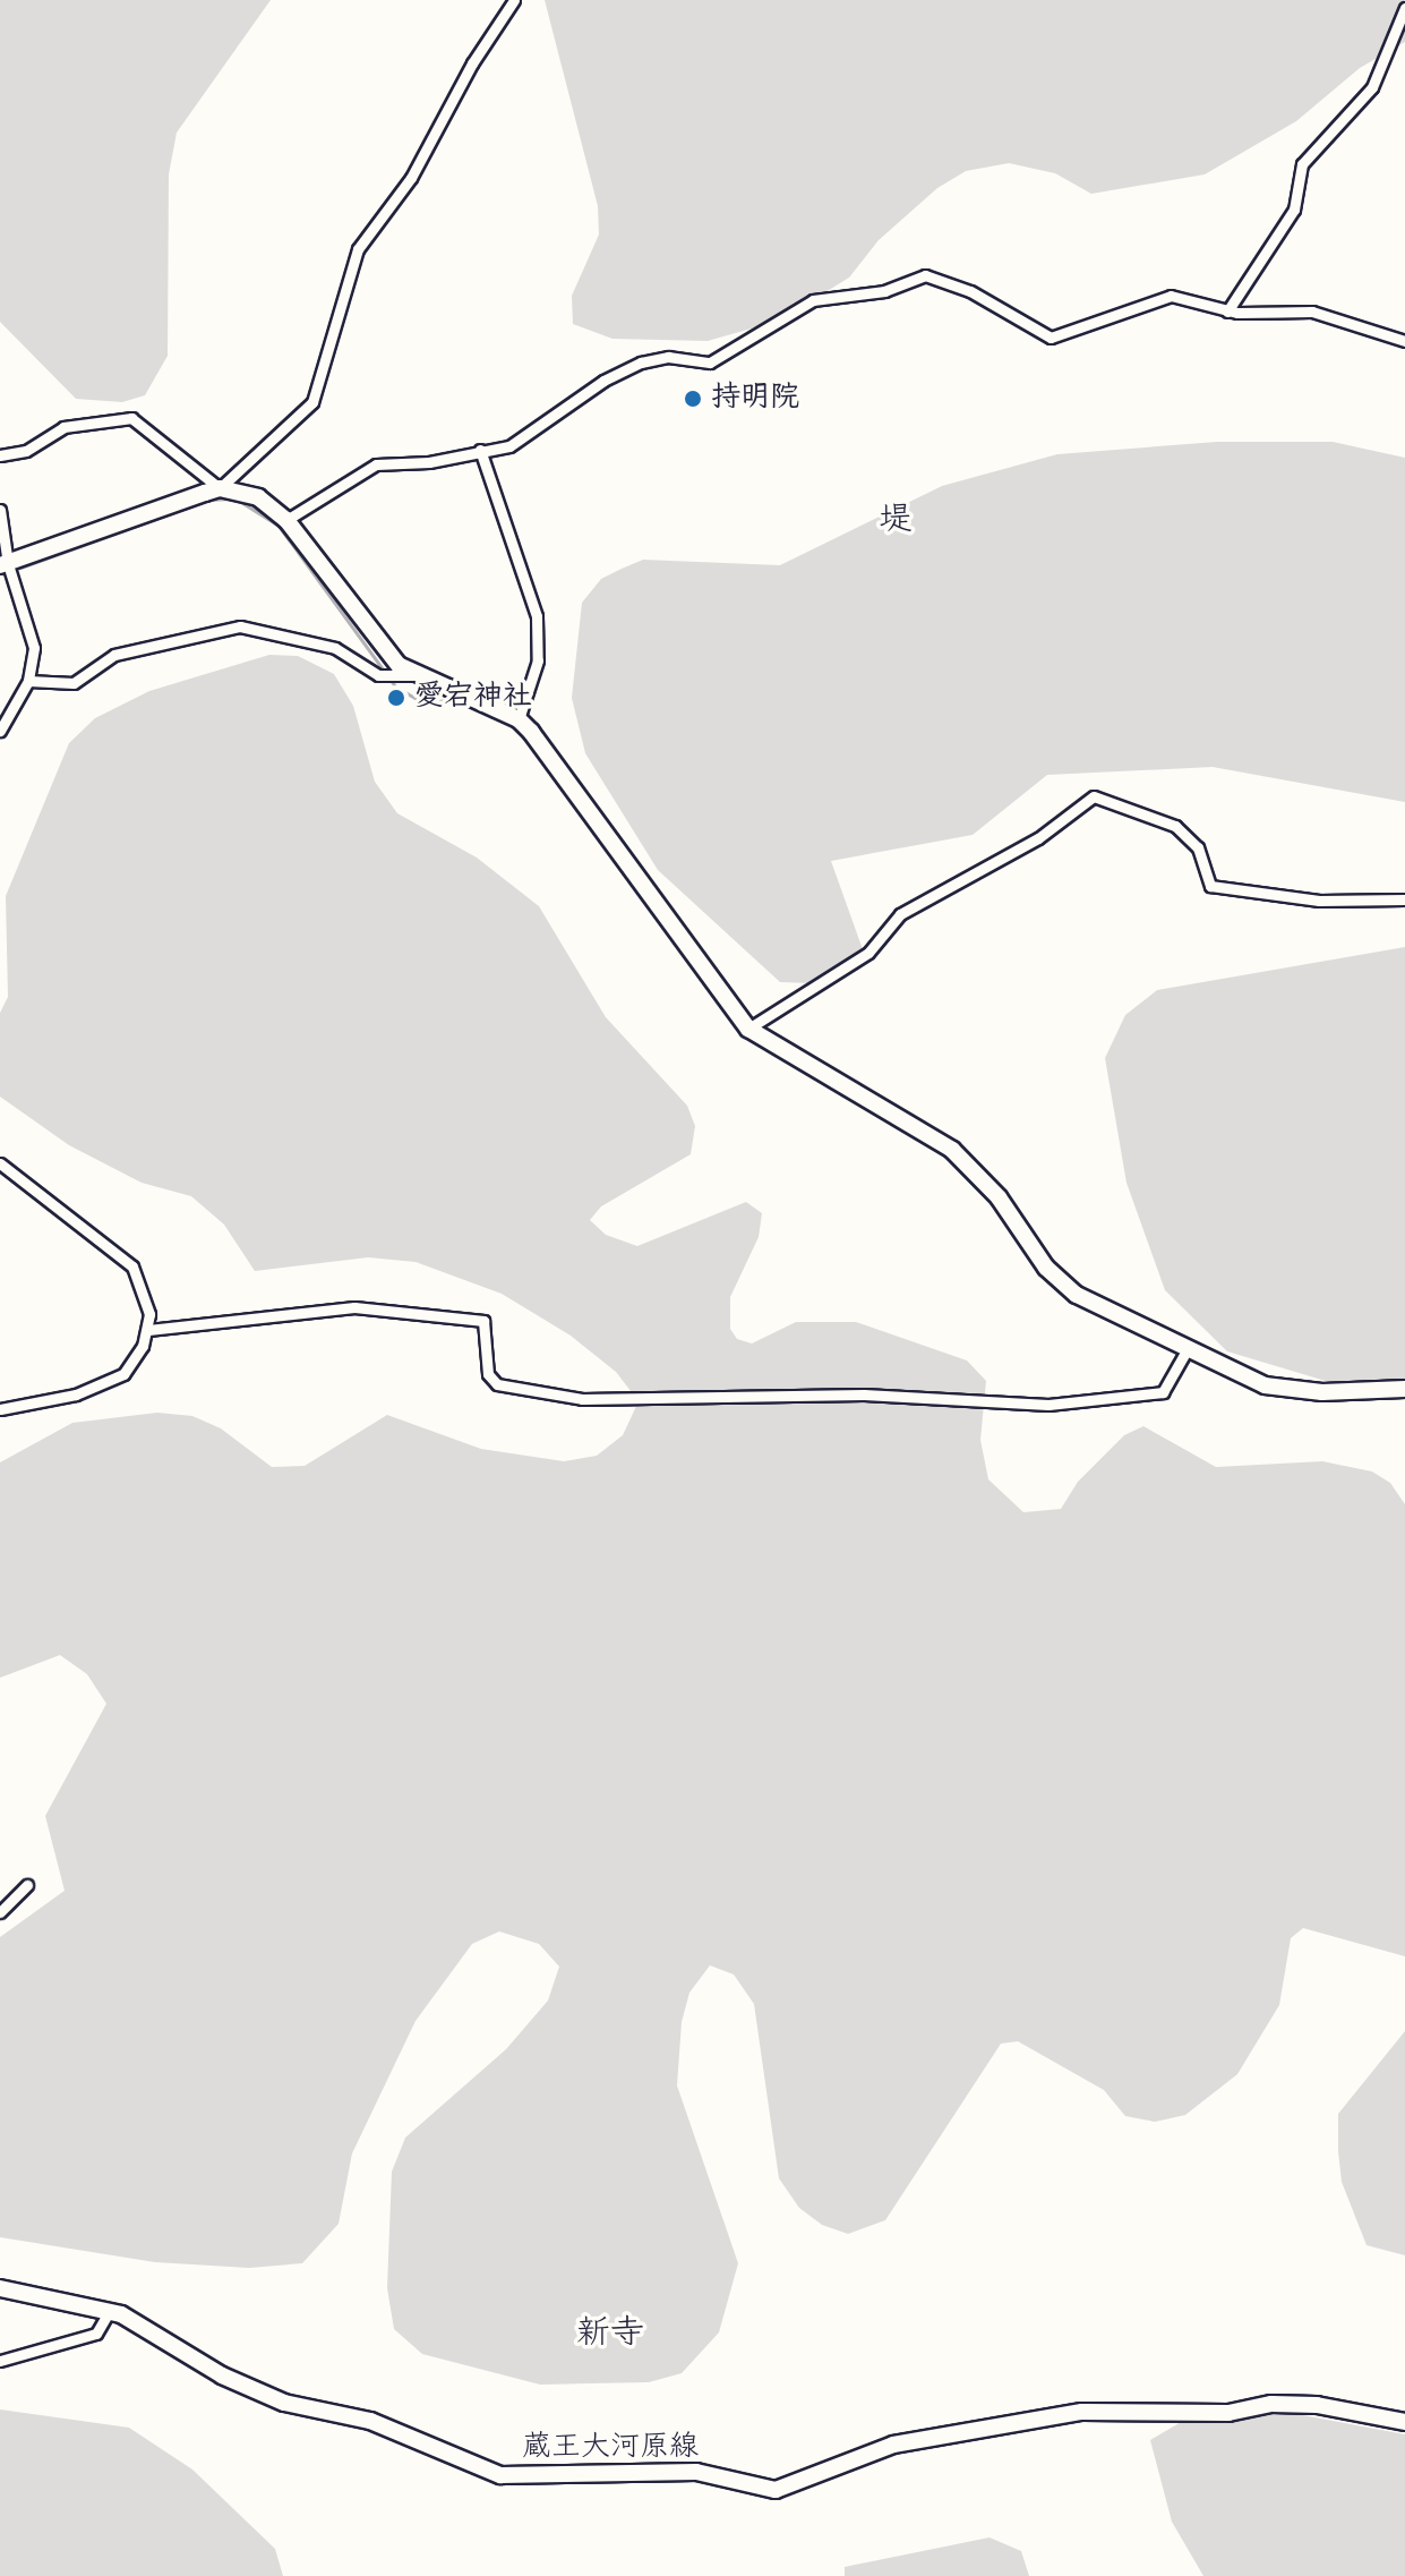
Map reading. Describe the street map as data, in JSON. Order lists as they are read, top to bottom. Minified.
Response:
{"streets":{"street":["蔵王大河原線"]},"districts":["堤","新寺"],"places":["持明院","愛宕神社"]}
